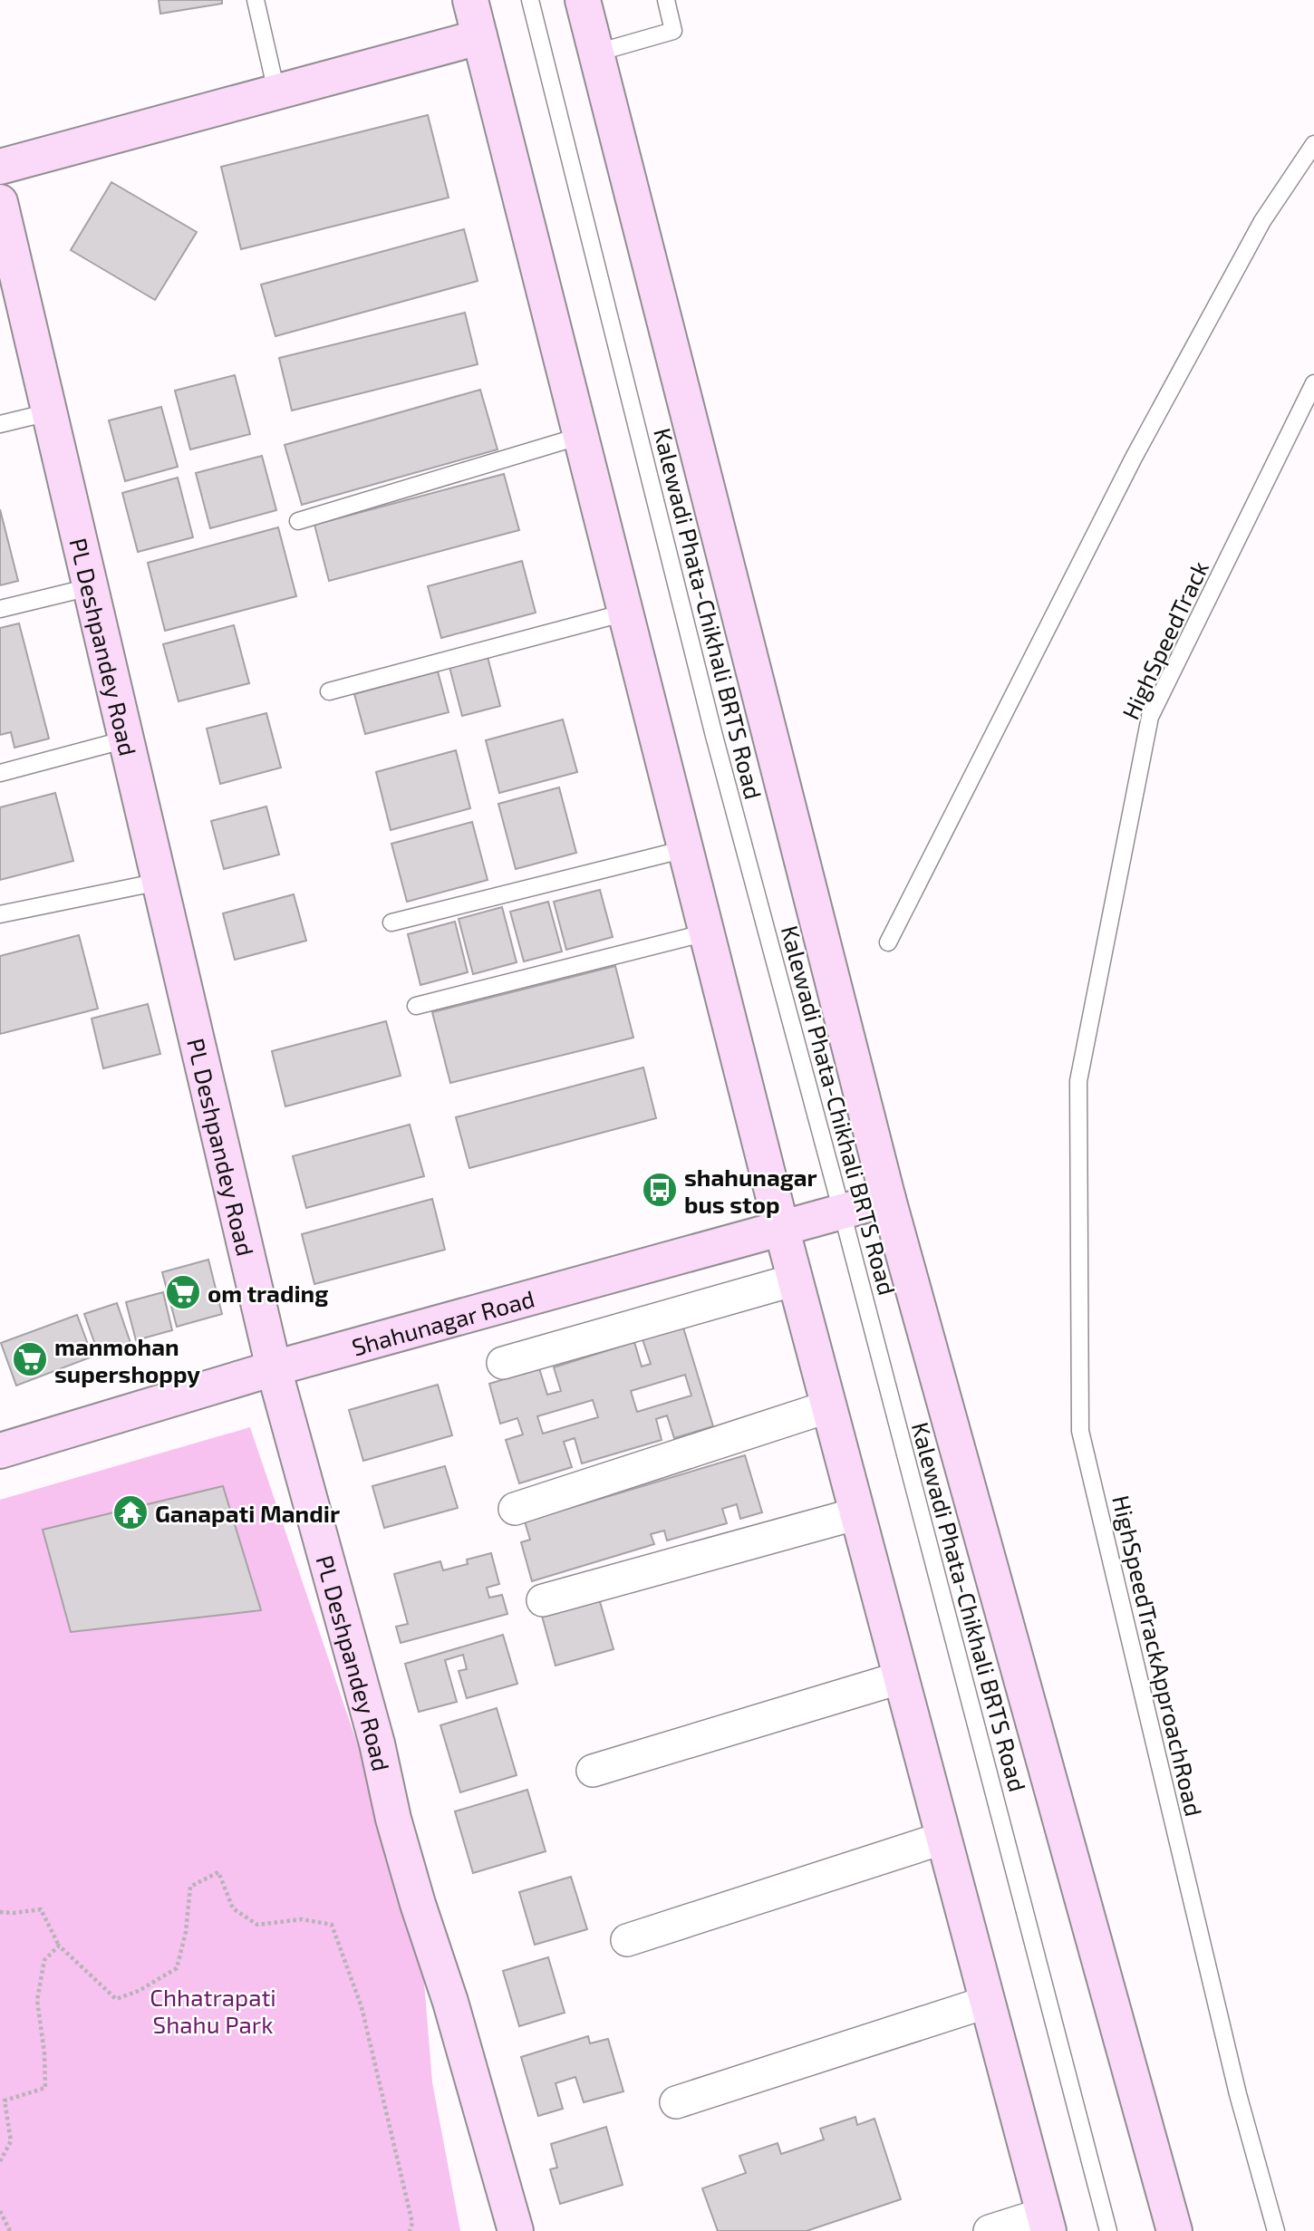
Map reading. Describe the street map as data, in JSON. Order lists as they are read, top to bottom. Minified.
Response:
{"streets":{"main road":["PL Deshpandey Road","Shahunagar Road"],"lane":["Kalewadi Phata-Chikhali BRTS Road","HighSpeedTrack","HighSpeedTrackApproachRoad"]},"crossings":[["Kalewadi Phata-Chikhali BRTS Road","Shahunagar Road"],["HighSpeedTrack","HighSpeedTrackApproachRoad"],["PL Deshpandey Road","Shahunagar Road"]],"parks":["Chhatrapati Shahu Park"],"places":{"bus stop":["shahunagar bus stop"],"supermarket":["om trading","manmohan supershoppy"],"temple":["Ganapati Mandir"]}}
